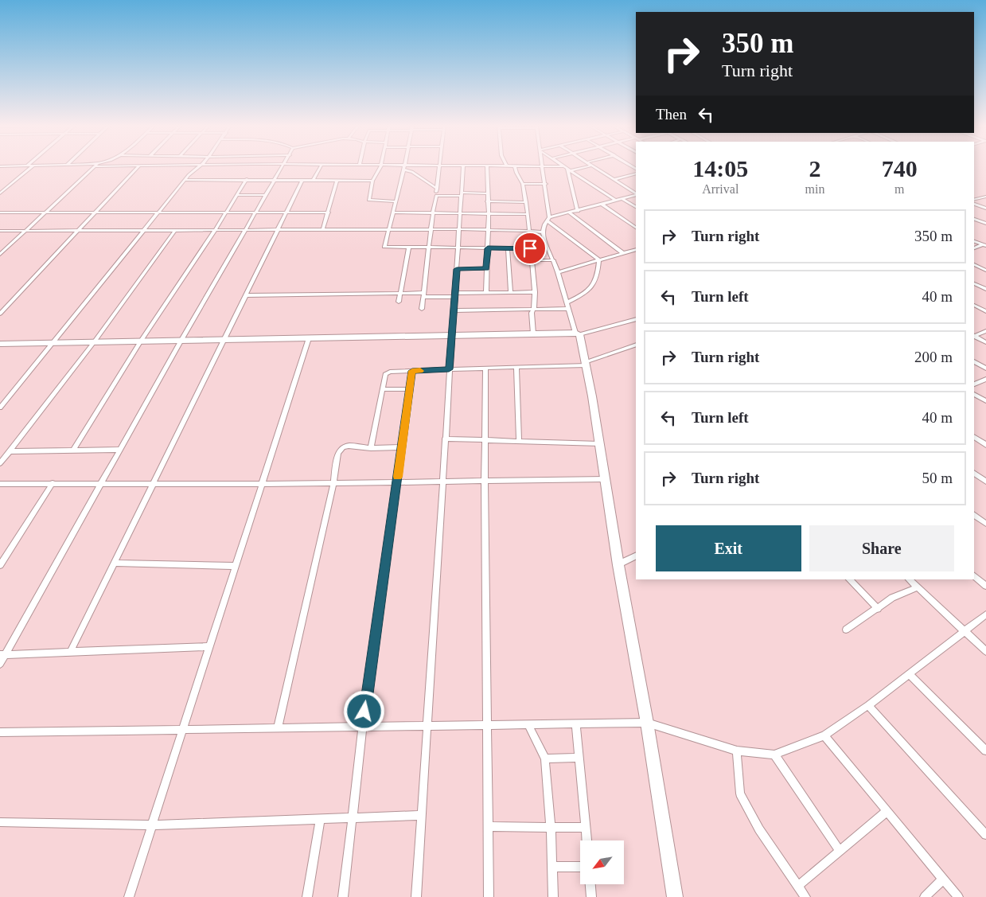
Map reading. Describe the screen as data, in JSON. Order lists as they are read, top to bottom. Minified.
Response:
{"north":"bottom left","page":{"turn":["350 m","Turn right"],"then":"Then","eta":["14:05","Arrival","2","min","740","m"],"list":[{"name":"Turn right","value":"350 m"},{"name":"Turn left","value":"40 m"},{"name":"Turn right","value":"200 m"},{"name":"Turn left","value":"40 m"},{"name":"Turn right","value":"50 m"}],"buttons":["Exit","Share"]}}
